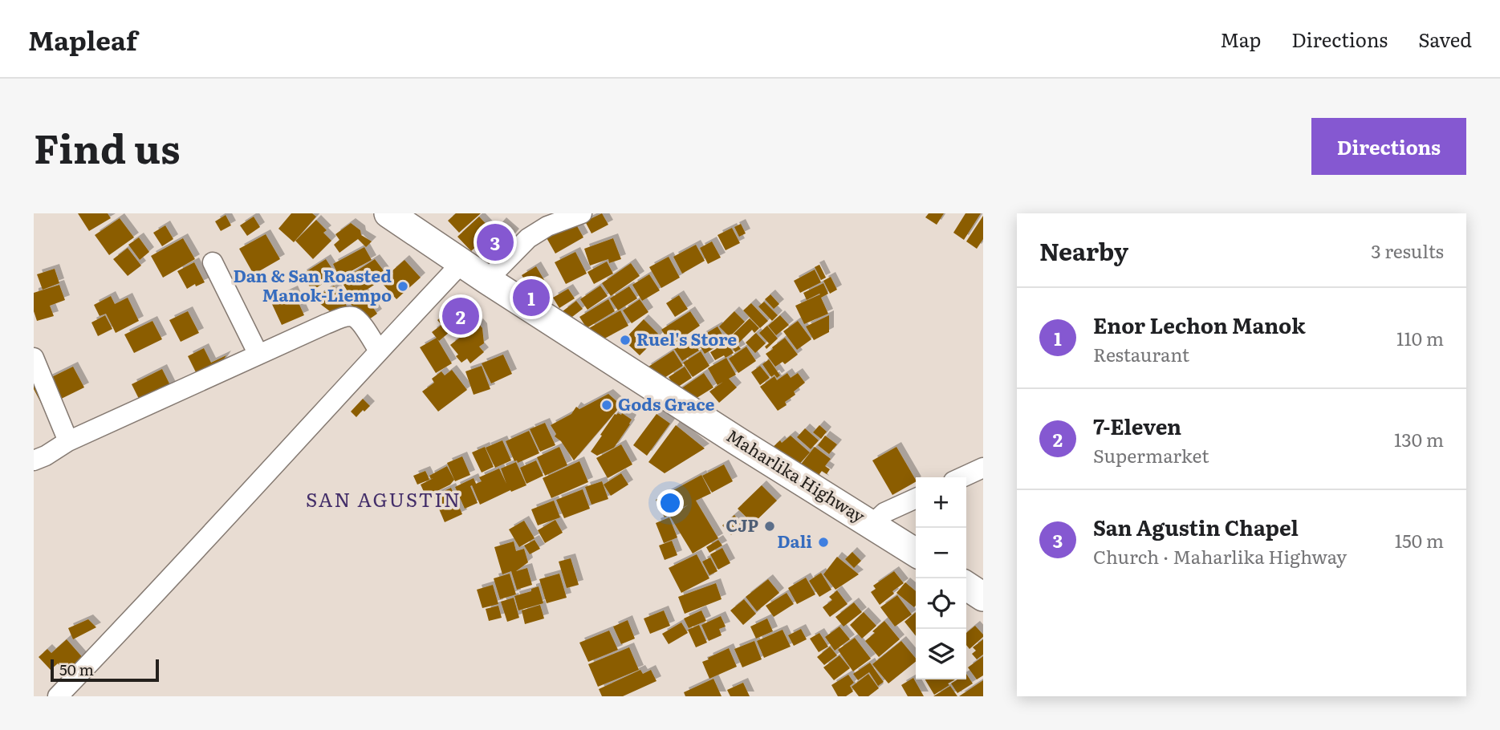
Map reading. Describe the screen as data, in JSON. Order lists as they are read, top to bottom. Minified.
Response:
{"streets":{"highway":["Maharlika Highway"]},"districts":["SAN AGUSTIN"],"places":["Dan & San Roasted Manok-Liempo","Ruel's Store","Gods Grace","CJP","Dali"],"scale_bar":"50 m","page":{"header":"Mapleaf","nav":["Map","Directions","Saved"],"title":"Find us","buttons":"Directions","heading":["Nearby","3 results"],"pins":["3","1","2"],"list":[{"mark":"1","name":"Enor Lechon Manok","note":"Restaurant","value":"110 m"},{"mark":"2","name":"7-Eleven","note":"Supermarket","value":"130 m"},{"mark":"3","name":"San Agustin Chapel","note":"Church · Maharlika Highway","value":"150 m"}],"map_buttons":["+","−"],"scale":"50 m"}}
